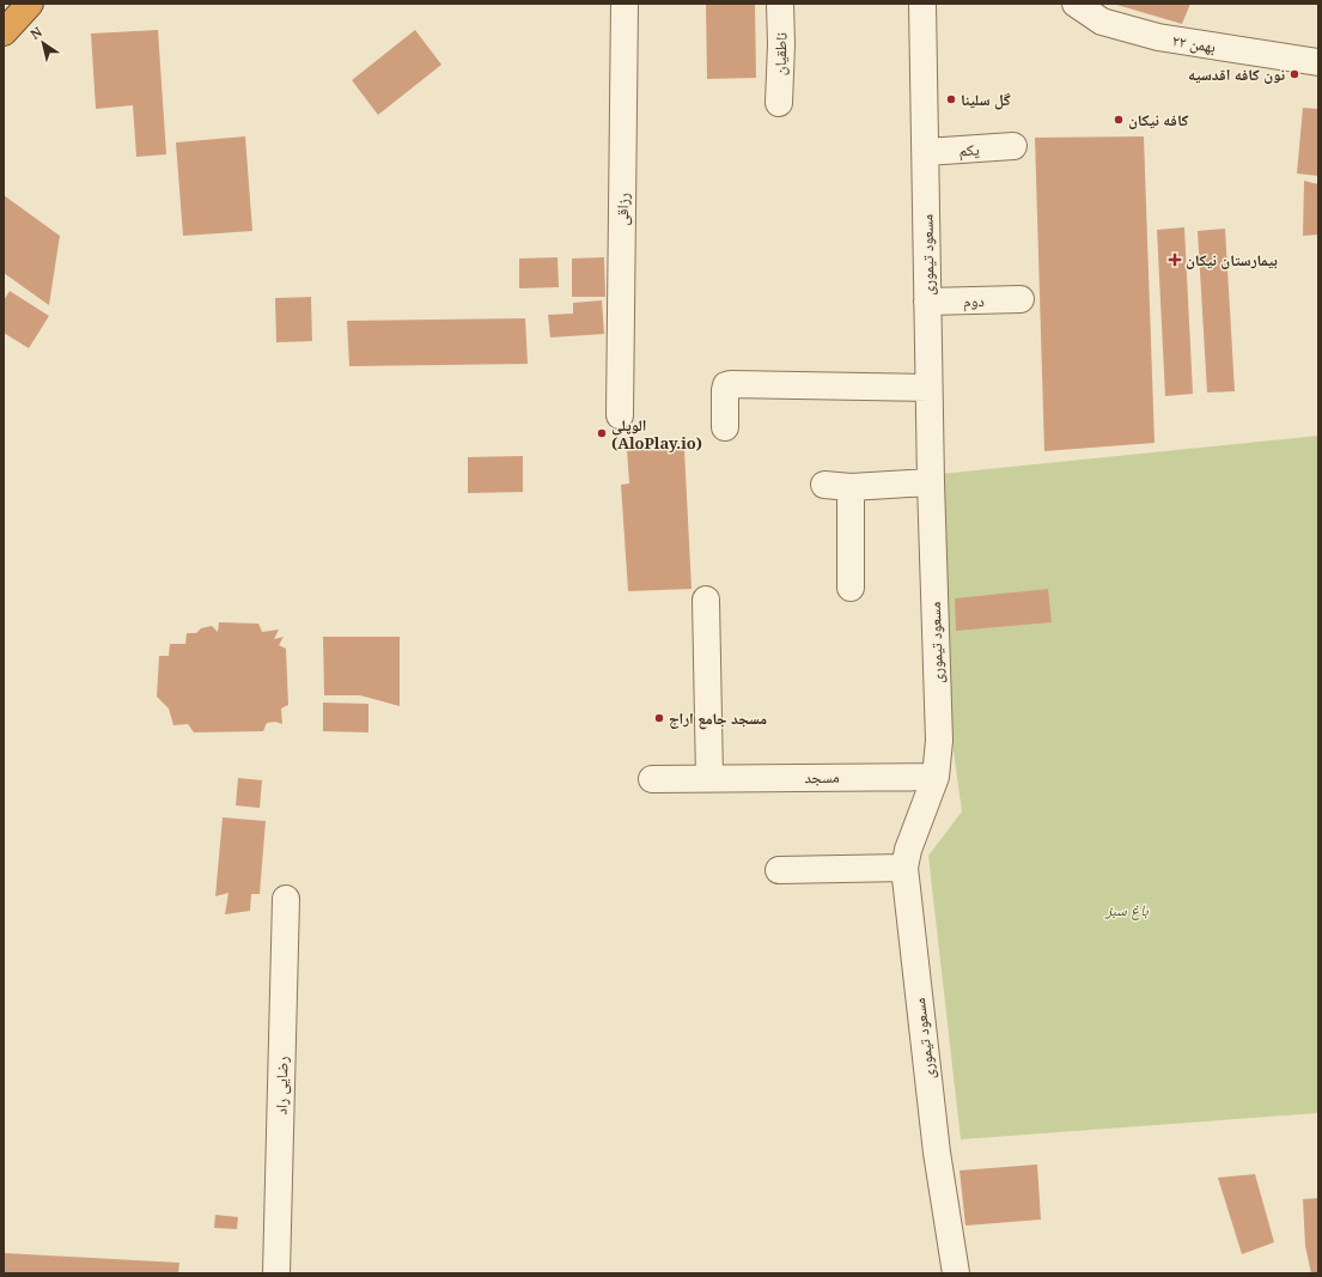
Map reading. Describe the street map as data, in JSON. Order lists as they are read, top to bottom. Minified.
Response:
{"streets":{"street":["۲۲ بهمن","ناطقیان","یکم","رزاقی","مسعود تیموری","دوم","مسجد","رضایی راد"]},"crossings":[["یکم","مسعود تیموری"],["مسعود تیموری","دوم"],["مسعود تیموری","مسجد"]],"parks":["باغ سبز"],"places":{"other":["نون کافه اقدسیه","گل سلینا","کافه نیکان","الوپلی (AloPlay.io)","مسجد جامع اراج"],"health":["بیمارستان نیکان"]},"north":"top left"}
